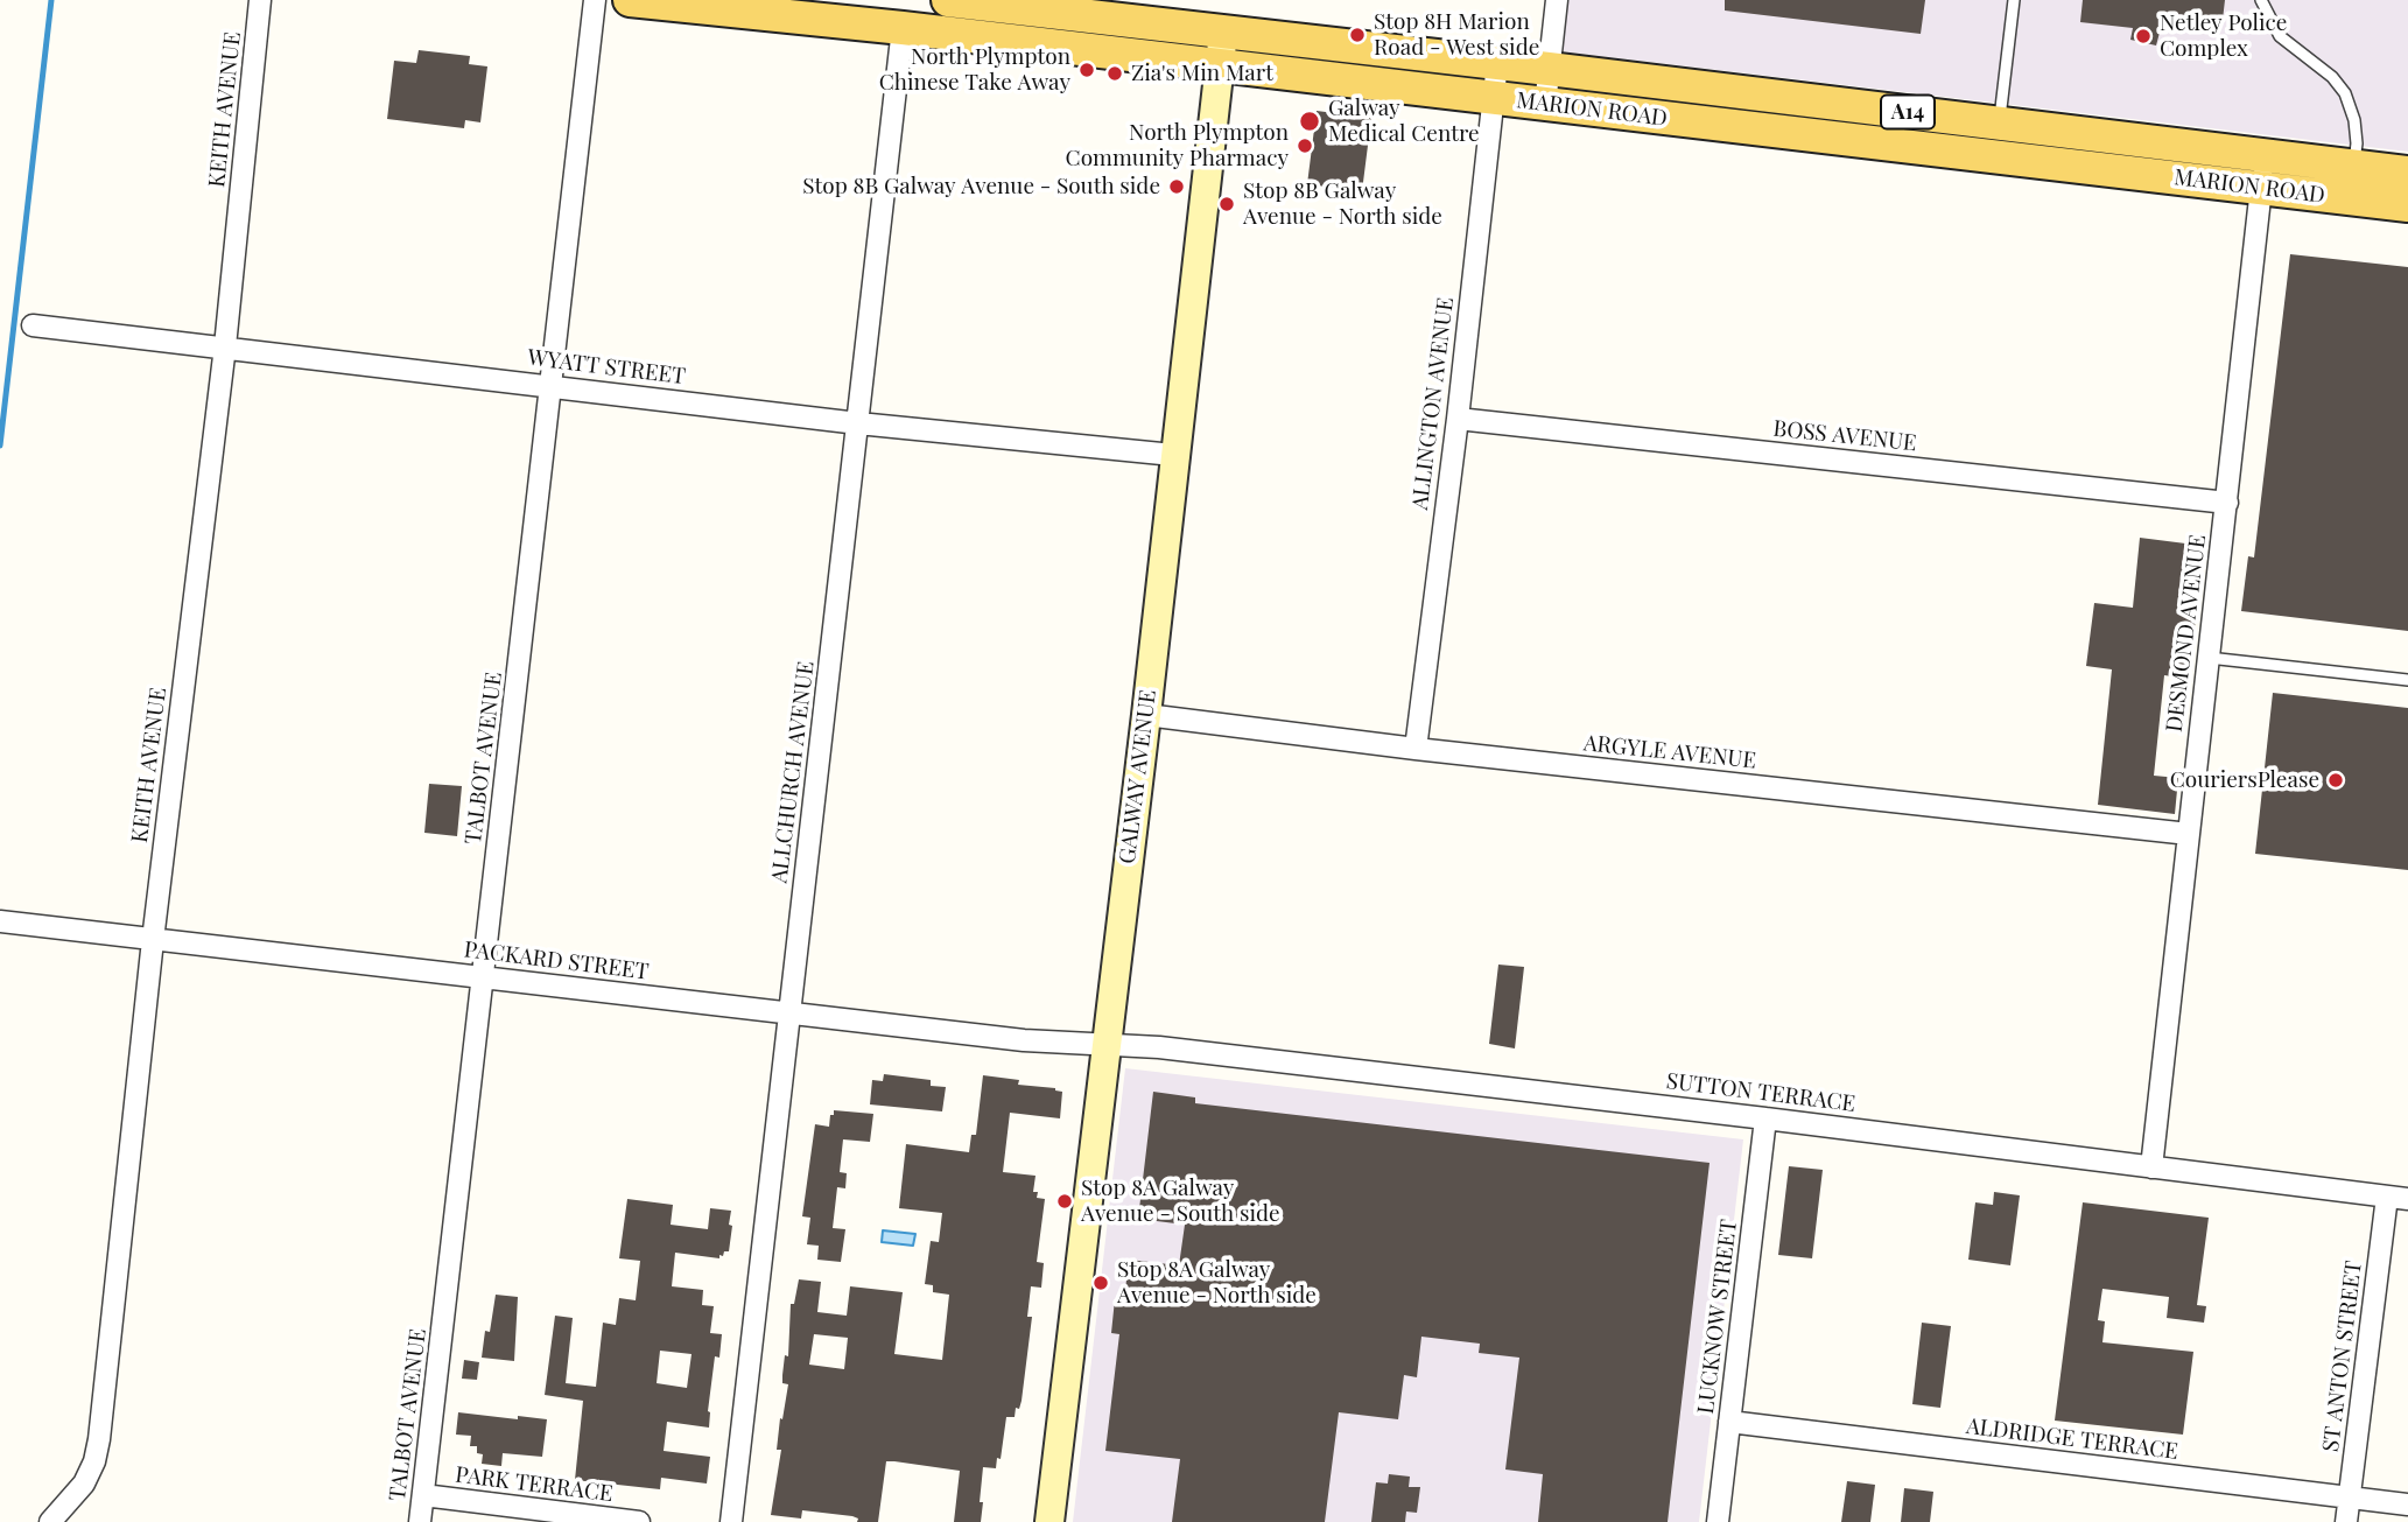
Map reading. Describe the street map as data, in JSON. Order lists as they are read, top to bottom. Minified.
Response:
{"streets":{"main road":["MARION ROAD","A14"],"street":["KEITH AVENUE","WYATT STREET","ALLINGTON AVENUE","BOSS AVENUE","DESMOND AVENUE","ARGYLE AVENUE","TALBOT AVENUE","ALLCHURCH AVENUE","GALWAY AVENUE","PACKARD STREET","SUTTON TERRACE","LUCKNOW STREET","ST ANTON STREET","ALDRIDGE TERRACE","PARK TERRACE"]},"crossings":[["KEITH AVENUE","WYATT STREET"],["KEITH AVENUE","PACKARD STREET"],["MARION ROAD","ALLINGTON AVENUE"],["MARION ROAD","DESMOND AVENUE"],["MARION ROAD","ALLCHURCH AVENUE"],["MARION ROAD","GALWAY AVENUE"],["WYATT STREET","TALBOT AVENUE"],["WYATT STREET","ALLCHURCH AVENUE"],["WYATT STREET","GALWAY AVENUE"],["ALLINGTON AVENUE","BOSS AVENUE"],["ALLINGTON AVENUE","ARGYLE AVENUE"],["BOSS AVENUE","DESMOND AVENUE"],["DESMOND AVENUE","ARGYLE AVENUE"],["DESMOND AVENUE","SUTTON TERRACE"],["ARGYLE AVENUE","GALWAY AVENUE"],["TALBOT AVENUE","PACKARD STREET"],["TALBOT AVENUE","PARK TERRACE"],["ALLCHURCH AVENUE","PACKARD STREET"],["GALWAY AVENUE","PACKARD STREET"],["GALWAY AVENUE","SUTTON TERRACE"],["PACKARD STREET","SUTTON TERRACE"],["SUTTON TERRACE","LUCKNOW STREET"],["SUTTON TERRACE","ST ANTON STREET"],["LUCKNOW STREET","ALDRIDGE TERRACE"],["ST ANTON STREET","ALDRIDGE TERRACE"]],"places":["Stop 8H Marion Road - West side","Netley Police Complex","North Plympton Chinese Take Away","Zia's Min Mart","Galway Medical Centre","North Plympton Community Pharmacy","Stop 8B Galway Avenue - South side","Stop 8B Galway Avenue - North side","CouriersPlease","Stop 8A Galway Avenue - South side","Stop 8A Galway Avenue - North side"]}
